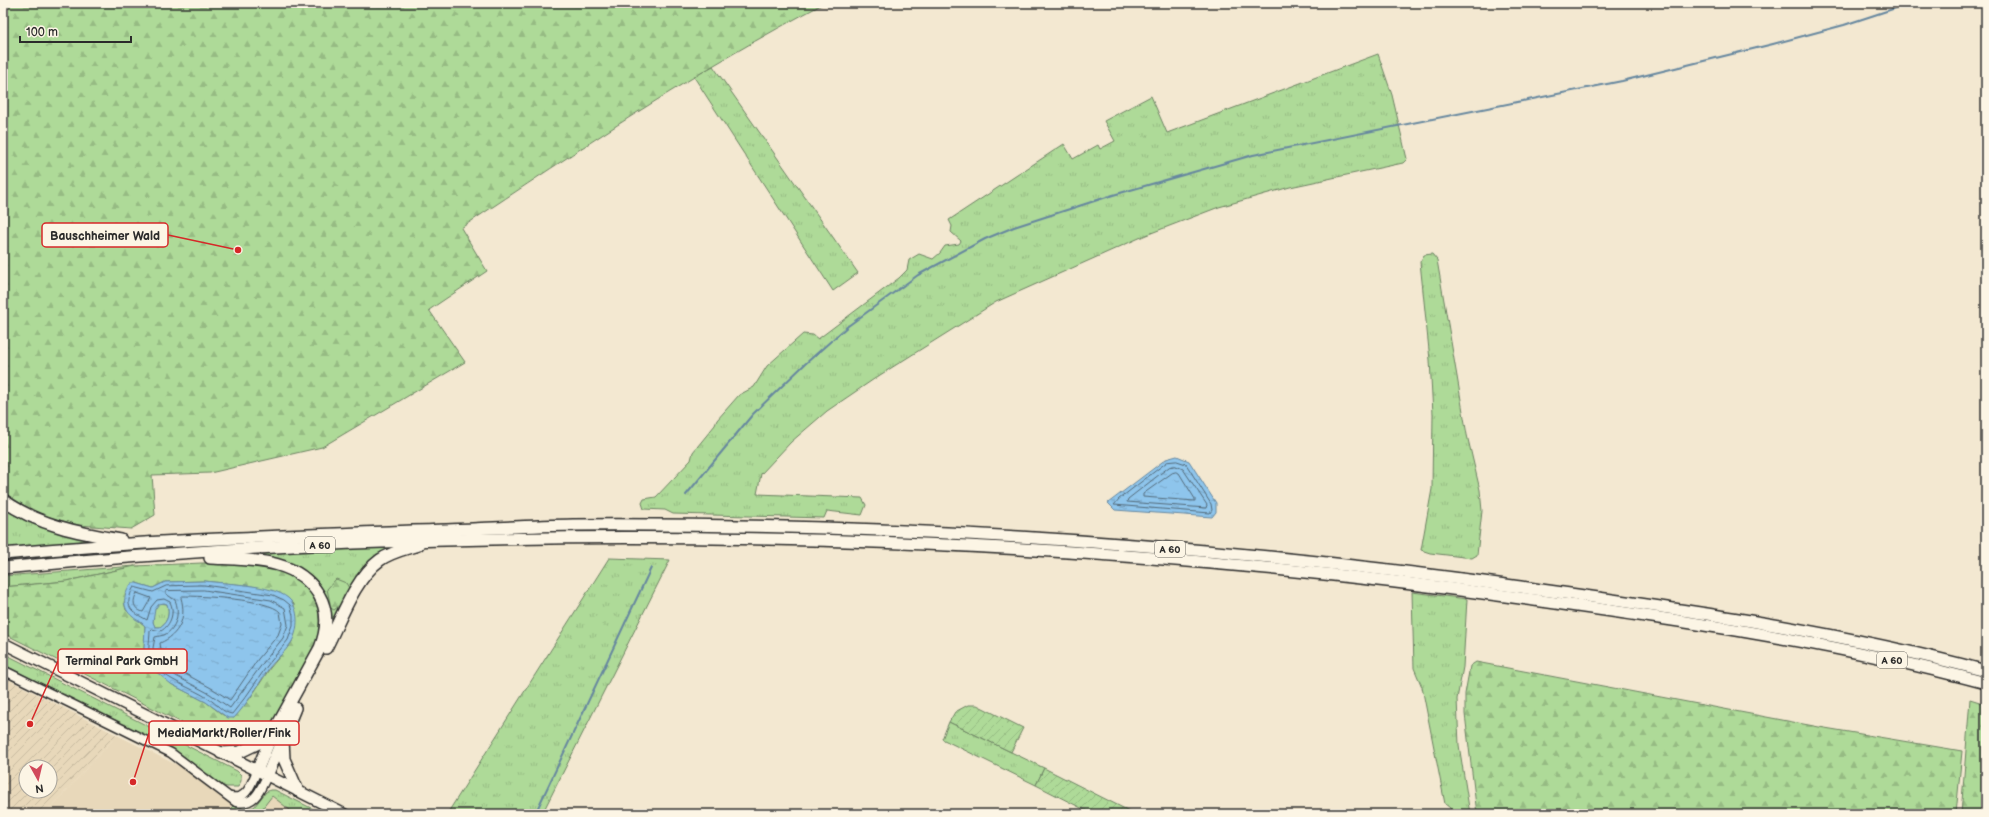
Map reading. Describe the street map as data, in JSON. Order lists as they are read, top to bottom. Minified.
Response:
{"streets":{"highway":["A 60"]},"places":["Bauschheimer Wald","Terminal Park GmbH","MediaMarkt/Roller/Fink"],"scale_bar":"100 m","north":"bottom"}
